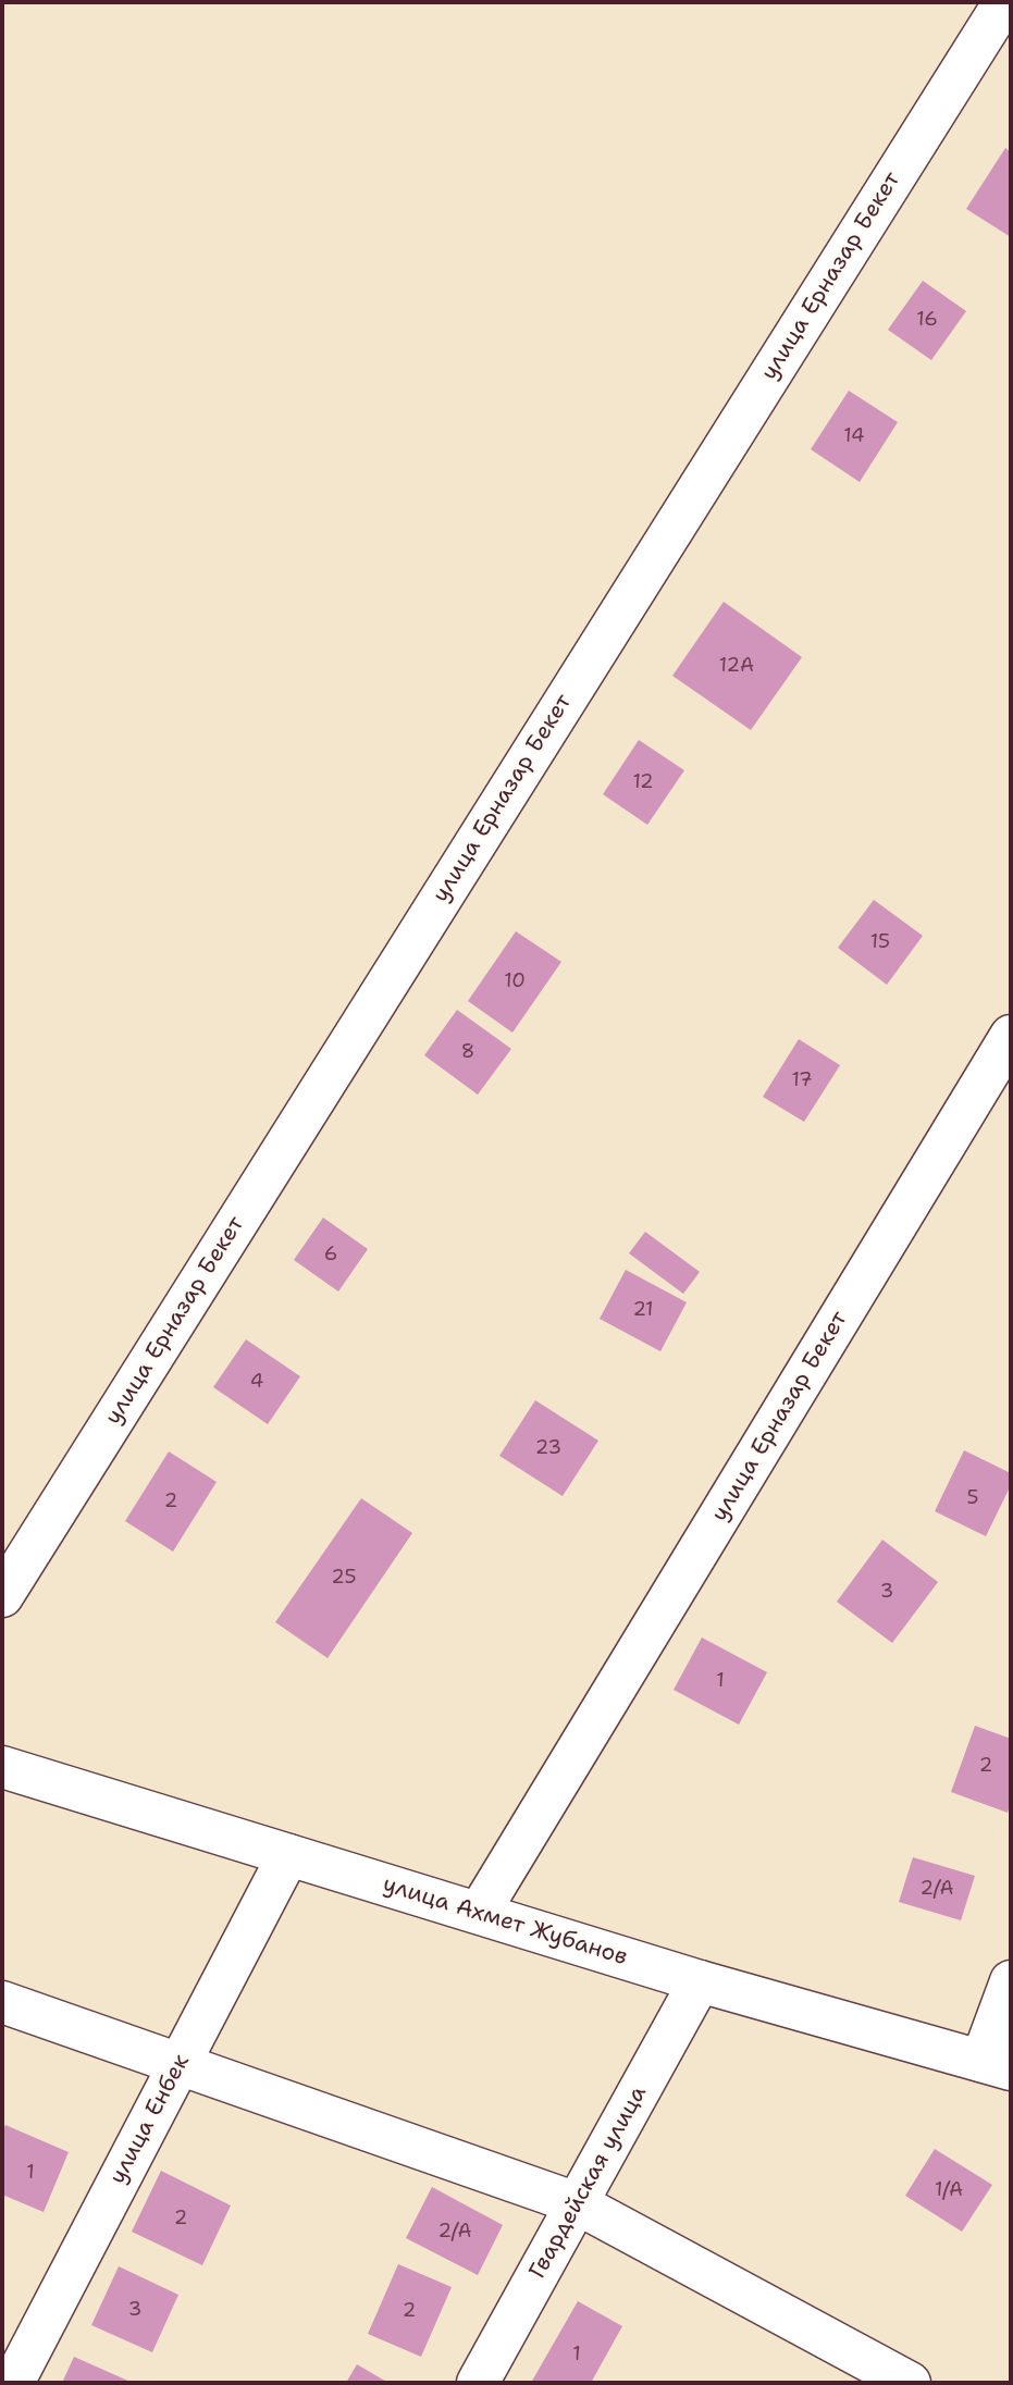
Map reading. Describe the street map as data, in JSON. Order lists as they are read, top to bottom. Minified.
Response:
{"streets":{"street":["улица Ерназар Бекет","улица Ахмет Жубанов","улица Енбек","Гвардейская улица"]},"crossings":[["улица Ерназар Бекет","улица Ахмет Жубанов"],["улица Ахмет Жубанов","улица Енбек"],["улица Ахмет Жубанов","Гвардейская улица"]],"house_numbers":["16","14","12А","12","15","10","8","17","6","21","4","23","5","2","25","3","1","2","2/А","1","1/А","2","2/А","3","2","1"]}
